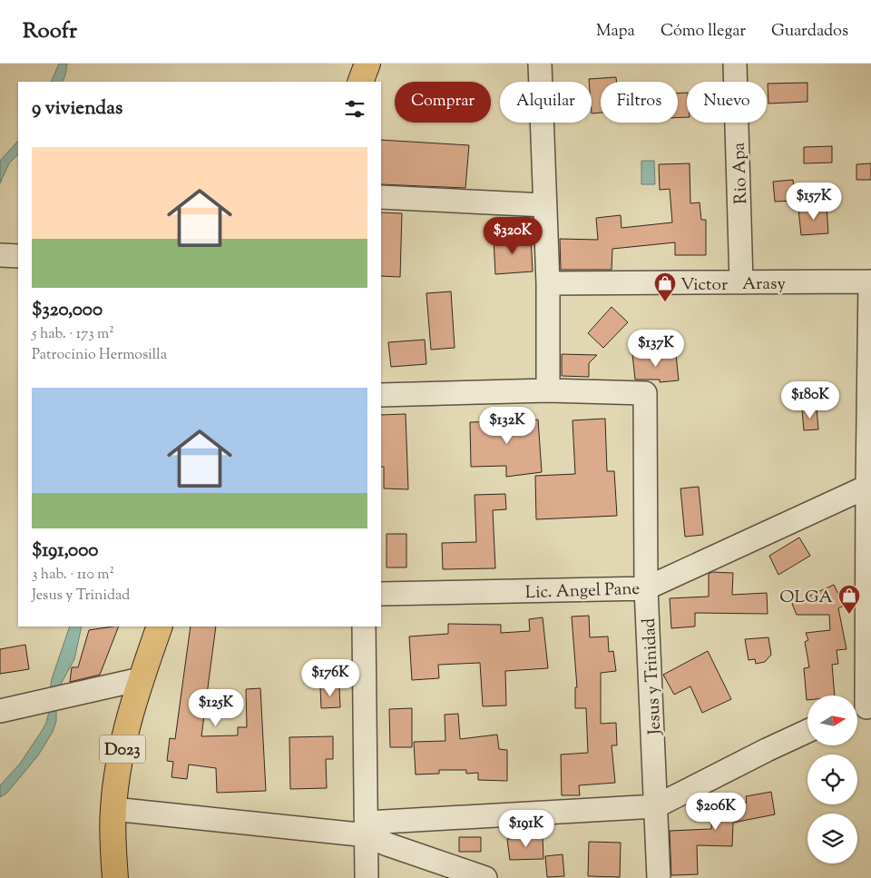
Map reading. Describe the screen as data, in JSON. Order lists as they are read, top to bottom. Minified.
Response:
{"streets":{"main road":["D023"],"street":["Rio Apa","Arasy","Lic. Angel Pane","Jesus y Trinidad"]},"crossings":[["Rio Apa","Arasy"],["Lic. Angel Pane","Jesus y Trinidad"]],"places":{"shop":["Victor","OLGA"]},"north":"right","page":{"header":"Roofr","nav":["Mapa","Cómo llegar","Guardados"],"chip":["Comprar","Alquilar","Filtros","Nuevo"],"heading":"9 viviendas","list":[{"name":"$320,000","note":"5 hab. · 173 m² · Patrocinio Hermosilla"},{"name":"$191,000","note":"3 hab. · 110 m² · Jesus y Trinidad"}],"price":["$157K","$320K","$137K","$180K","$132K","$176K","$125K","$206K","$191K"]}}
